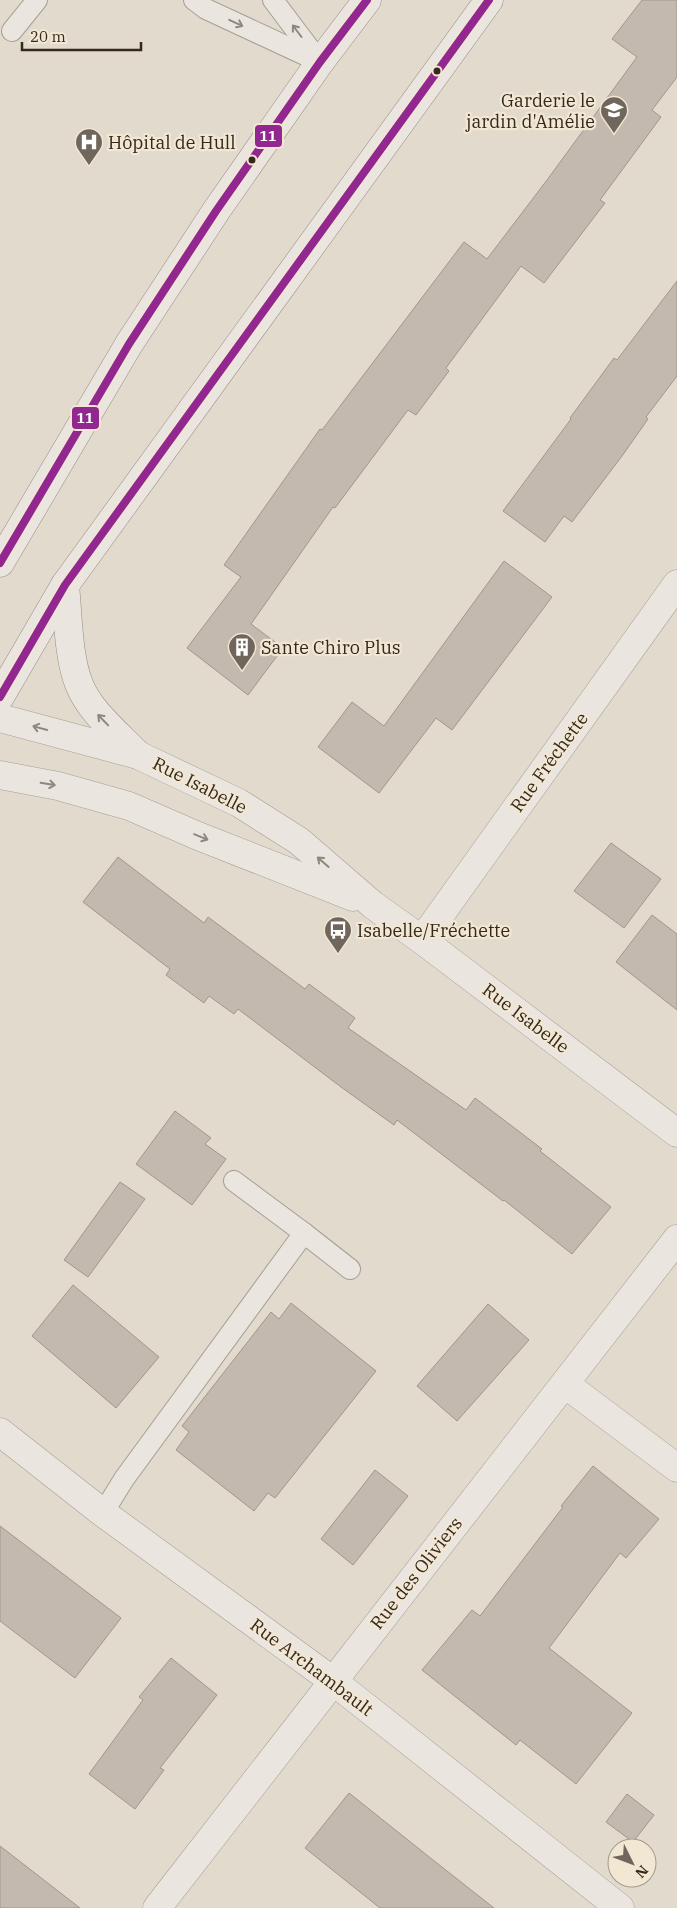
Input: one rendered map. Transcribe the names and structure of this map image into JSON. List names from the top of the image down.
{
  "streets": {
    "street": [
      "Rue Fréchette",
      "Rue Isabelle",
      "Rue des Oliviers",
      "Rue Archambault"
    ]
  },
  "crossings": [
    ["Rue Fréchette", "Rue Isabelle"],
    ["Rue des Oliviers", "Rue Archambault"]
  ],
  "places": {
    "school or university": ["Garderie le jardin d'Amélie"],
    "hospital": ["Hôpital de Hull"],
    "building": ["Sante Chiro Plus"],
    "bus stop": ["Isabelle/Fréchette"]
  },
  "lines": ["transit line 11"],
  "scale_bar": "20 m",
  "north": "bottom right"
}
